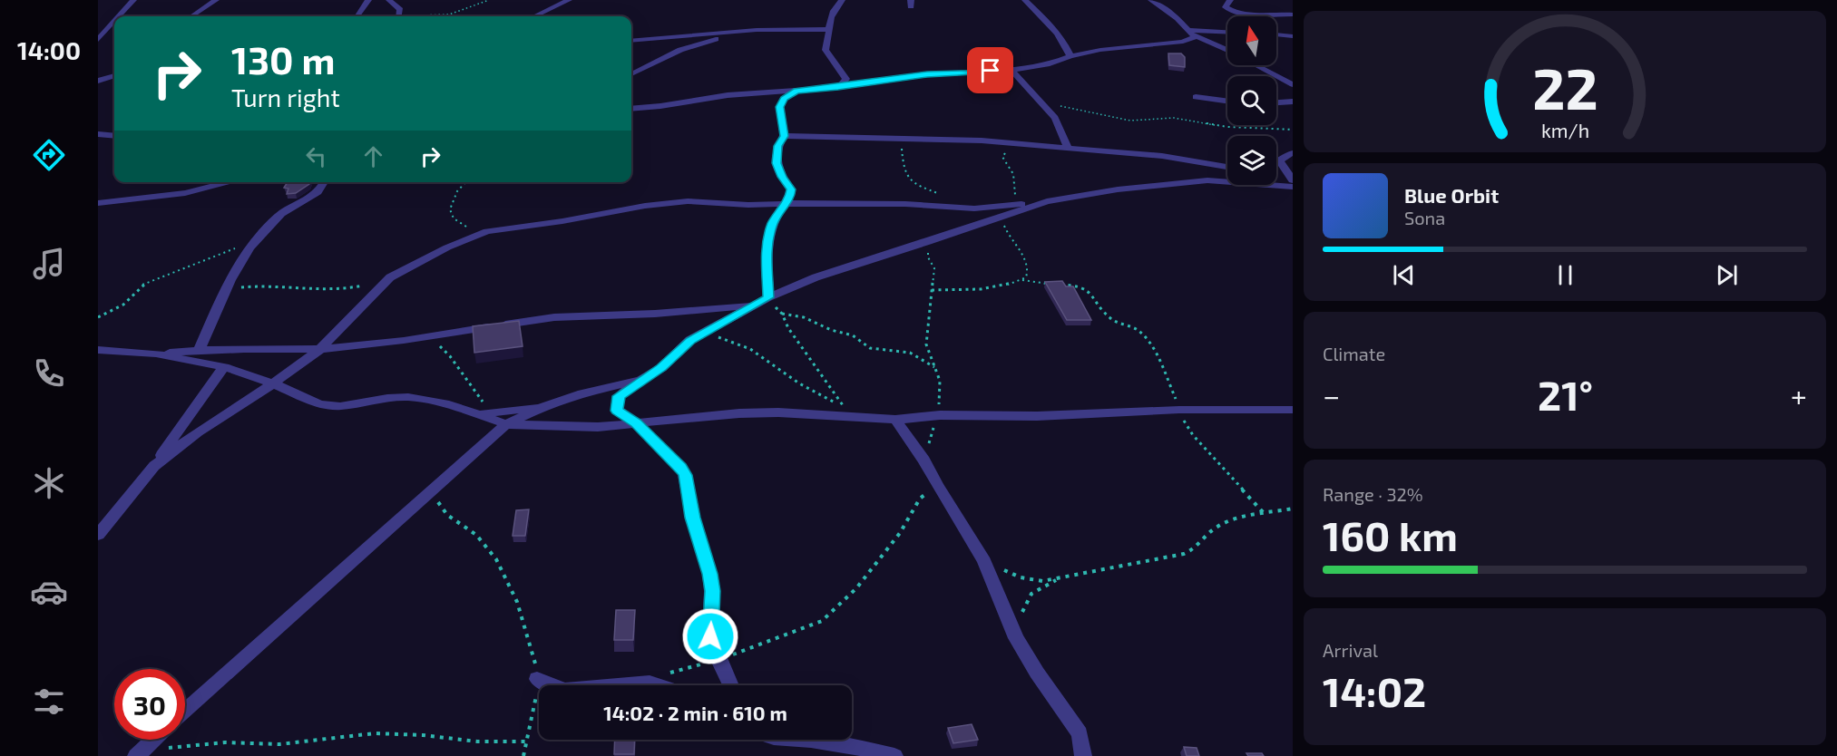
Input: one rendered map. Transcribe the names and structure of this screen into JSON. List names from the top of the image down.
{
  "north": "top",
  "page": {
    "tabs": "14:00",
    "turn": ["130 m", "Turn right"],
    "song": ["Blue Orbit", "Sona"],
    "tile": [
      "Climate",
      ["Range · 32%", "160 km"],
      ["Arrival", "14:02"]
    ],
    "heat": ["−", "21°", "+"],
    "limit": "30",
    "trip": "14:02 · 2 min · 610 m",
    "gauge": ["22", "km/h"]
  }
}
